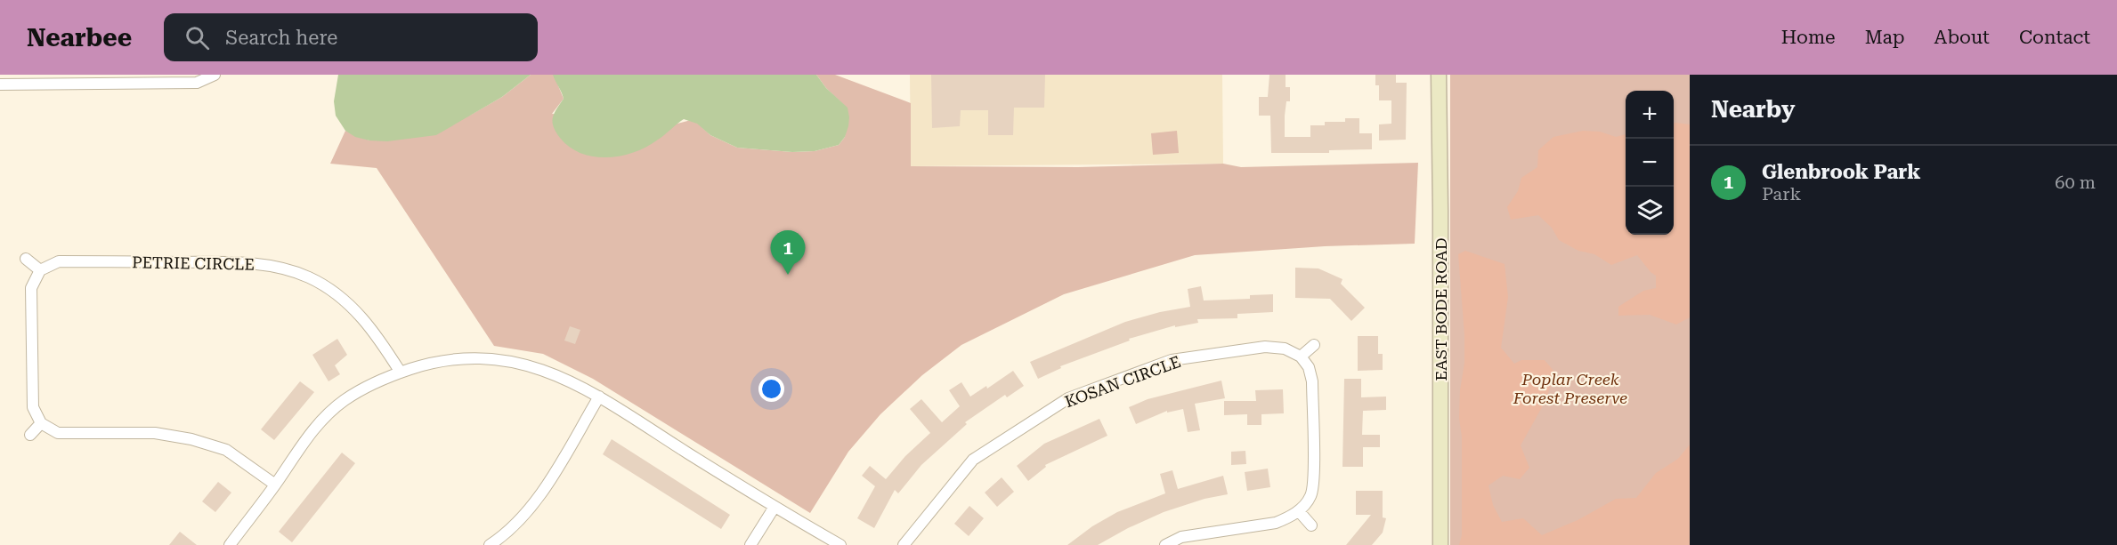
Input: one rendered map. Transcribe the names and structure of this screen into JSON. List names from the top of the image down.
{
  "streets": {
    "street": ["PETRIE CIRCLE", "EAST BODE ROAD", "KOSAN CIRCLE"]
  },
  "parks": ["Poplar Creek Forest Preserve"],
  "page": {
    "header": "Nearbee",
    "search": "Search here",
    "nav": [
      "Home",
      "Map",
      "About",
      "Contact"
    ],
    "heading": "Nearby",
    "map_buttons": ["+", "−"],
    "list": [
      {
        "mark": "1",
        "name": "Glenbrook Park",
        "note": "Park",
        "value": "60 m"
      }
    ],
    "pins": "1"
  }
}
